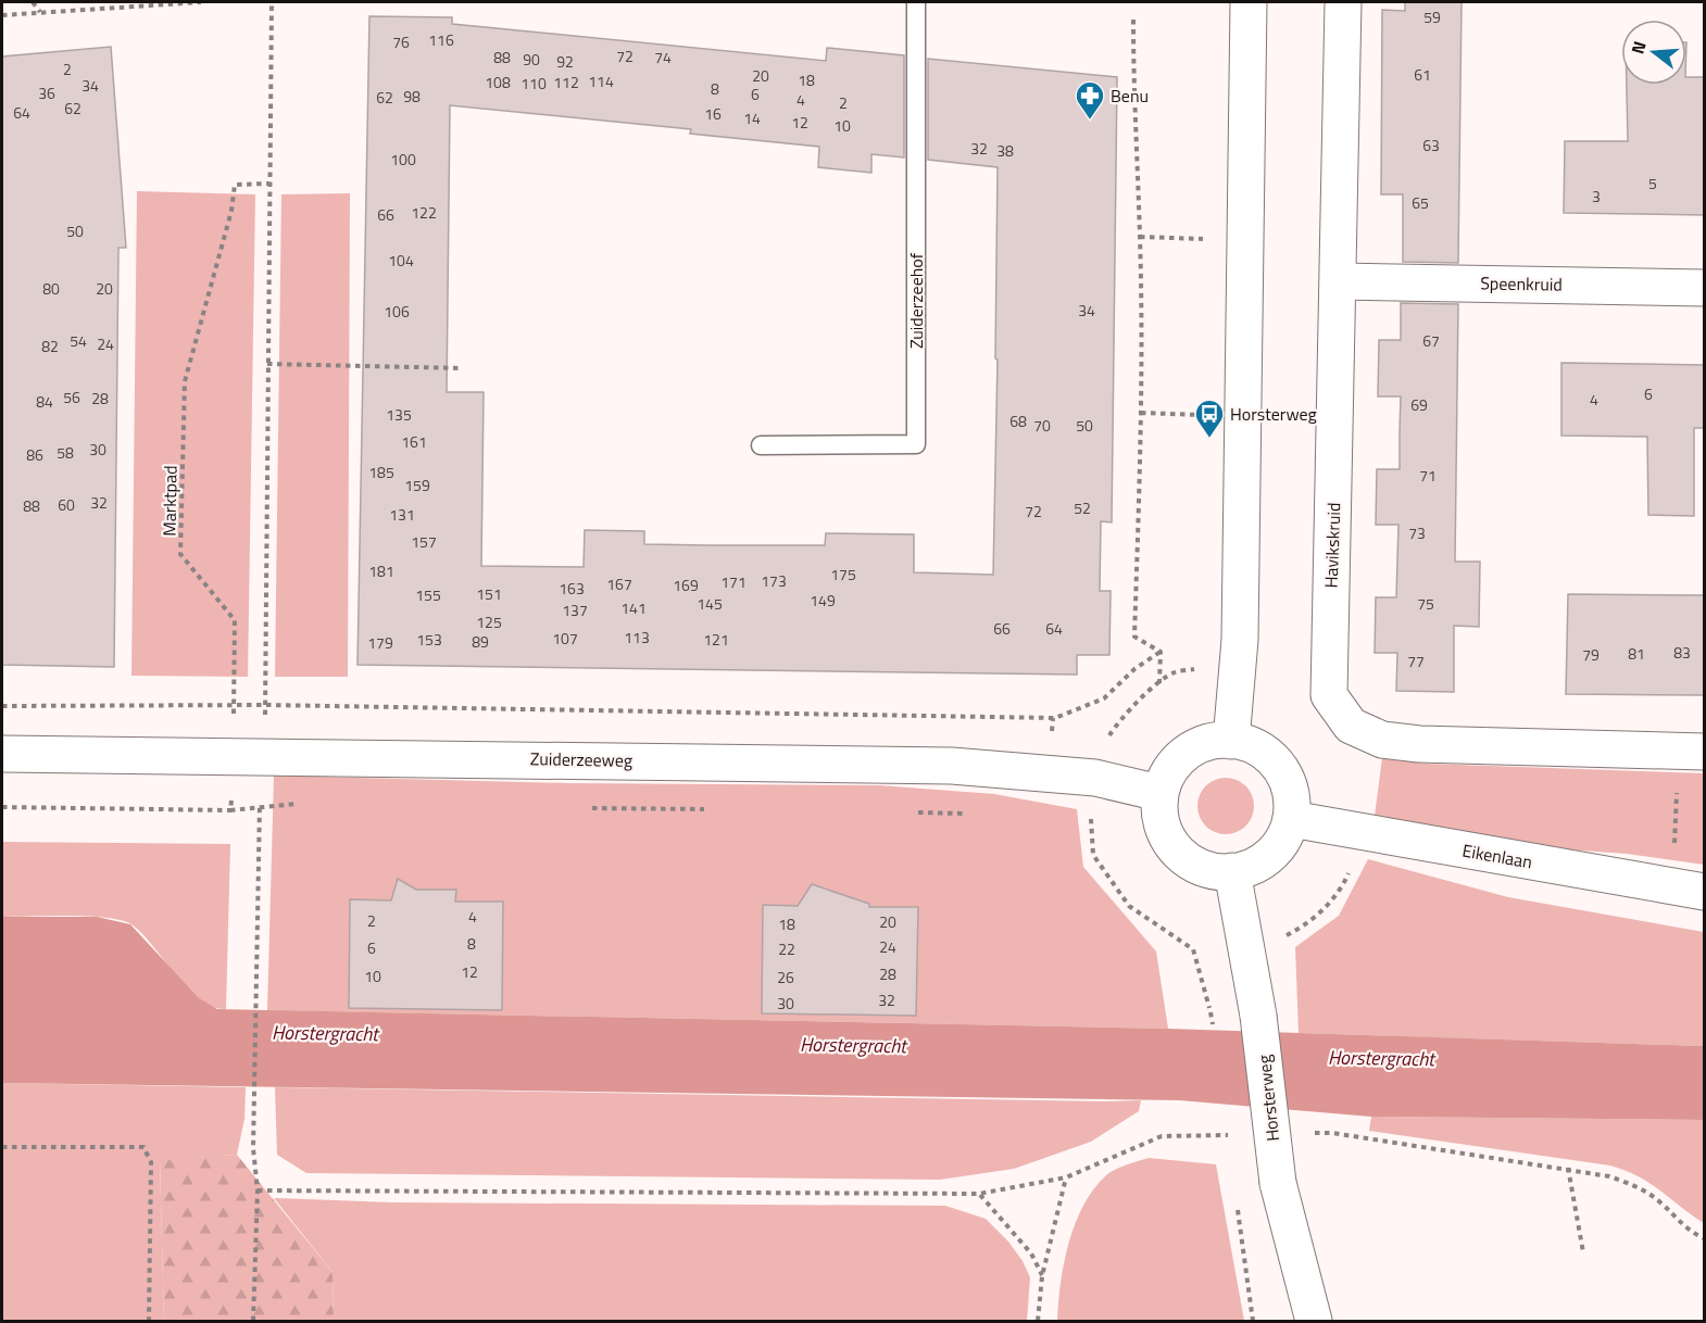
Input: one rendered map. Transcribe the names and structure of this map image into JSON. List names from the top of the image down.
{
  "streets": {
    "street": [
      "Speenkruid",
      "Havikskruid",
      "Zuiderzeeweg",
      "Eikenlaan",
      "Horsterweg"
    ],
    "lane": ["Zuiderzeehof"],
    "path": ["Marktpad"]
  },
  "crossings": [
    ["Speenkruid", "Havikskruid"],
    ["Marktpad", "Zuiderzeeweg"],
    ["Zuiderzeeweg", "Eikenlaan"],
    ["Zuiderzeeweg", "Horsterweg"],
    ["Eikenlaan", "Horsterweg"]
  ],
  "water": ["Horstergracht"],
  "places": {
    "pharmacy": ["Benu"],
    "bus stop": ["Horsterweg"]
  },
  "house_numbers": [
    "59",
    "116",
    "76",
    "72",
    "88",
    "74",
    "90",
    "92",
    "2",
    "61",
    "20",
    "18",
    "114",
    "108",
    "112",
    "110",
    "34",
    "8",
    "36",
    "6",
    "98",
    "62",
    "4",
    "2",
    "62",
    "64",
    "16",
    "14",
    "12",
    "10",
    "63",
    "32",
    "38",
    "100",
    "5",
    "3",
    "65",
    "122",
    "66",
    "50",
    "104",
    "80",
    "20",
    "34",
    "106",
    "54",
    "67",
    "24",
    "82",
    "6",
    "56",
    "28",
    "4",
    "84",
    "69",
    "135",
    "68",
    "70",
    "50",
    "161",
    "30",
    "58",
    "86",
    "185",
    "71",
    "159",
    "32",
    "60",
    "88",
    "52",
    "72",
    "131",
    "73",
    "157",
    "181",
    "175",
    "173",
    "171",
    "167",
    "169",
    "163",
    "151",
    "155",
    "149",
    "145",
    "75",
    "141",
    "137",
    "125",
    "66",
    "64",
    "113",
    "107",
    "153",
    "121",
    "89",
    "179",
    "83",
    "81",
    "79",
    "77",
    "4",
    "2",
    "20",
    "18",
    "8",
    "24",
    "6",
    "22",
    "12",
    "28",
    "10",
    "26",
    "32",
    "30"
  ],
  "north": "left"
}
